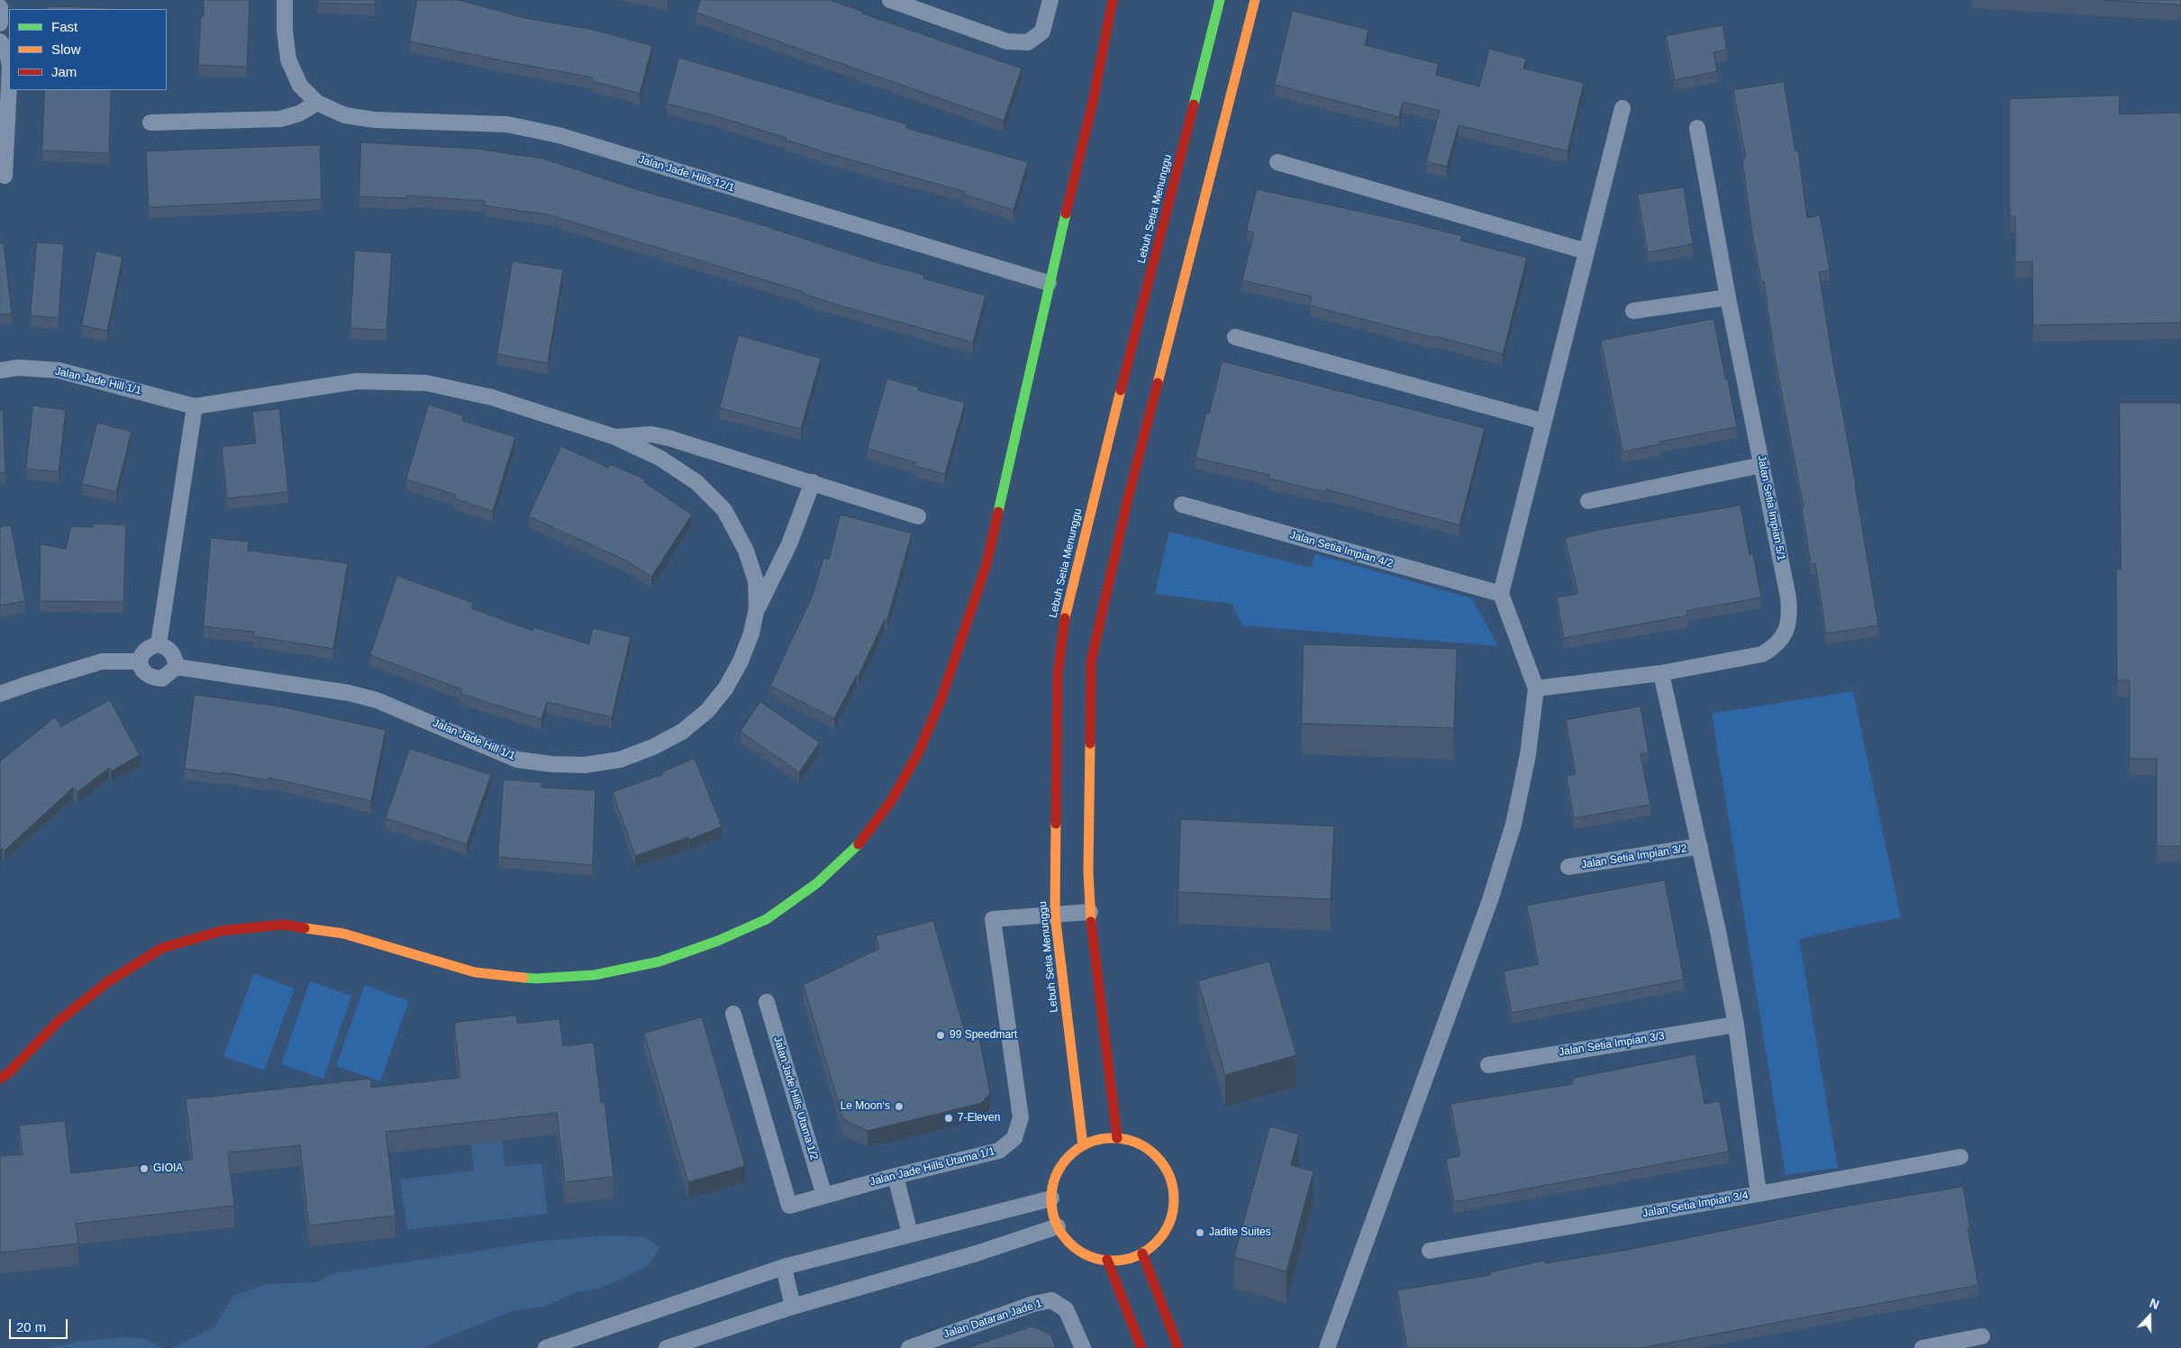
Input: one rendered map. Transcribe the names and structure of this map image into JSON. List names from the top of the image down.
{
  "streets": {
    "street": [
      "Jalan Jade Hills 12/1",
      "Lebuh Setia Menunggu",
      "Jalan Jade Hill 1/1",
      "Jalan Setia Impian 5/1",
      "Jalan Setia Impian 4/2",
      "Jalan Setia Impian 3/2",
      "Jalan Setia Impian 3/3",
      "Jalan Jade Hills Utama 1/2",
      "Jalan Jade Hills Utama 1/1",
      "Jalan Setia Impian 3/4",
      "Jalan Dataran Jade 1"
    ]
  },
  "crossings": [
    ["Lebuh Setia Menunggu", "Jalan Jade Hills Utama 1/1"],
    ["Jalan Jade Hills Utama 1/2", "Jalan Jade Hills Utama 1/1"]
  ],
  "places": [
    "99 Speedmart",
    "Le Moon‘s",
    "7-Eleven",
    "GIOIA",
    "Jadite Suites"
  ],
  "legend": ["Fast", "Slow", "Jam"],
  "scale_bar": "20 m",
  "north": "top"
}
